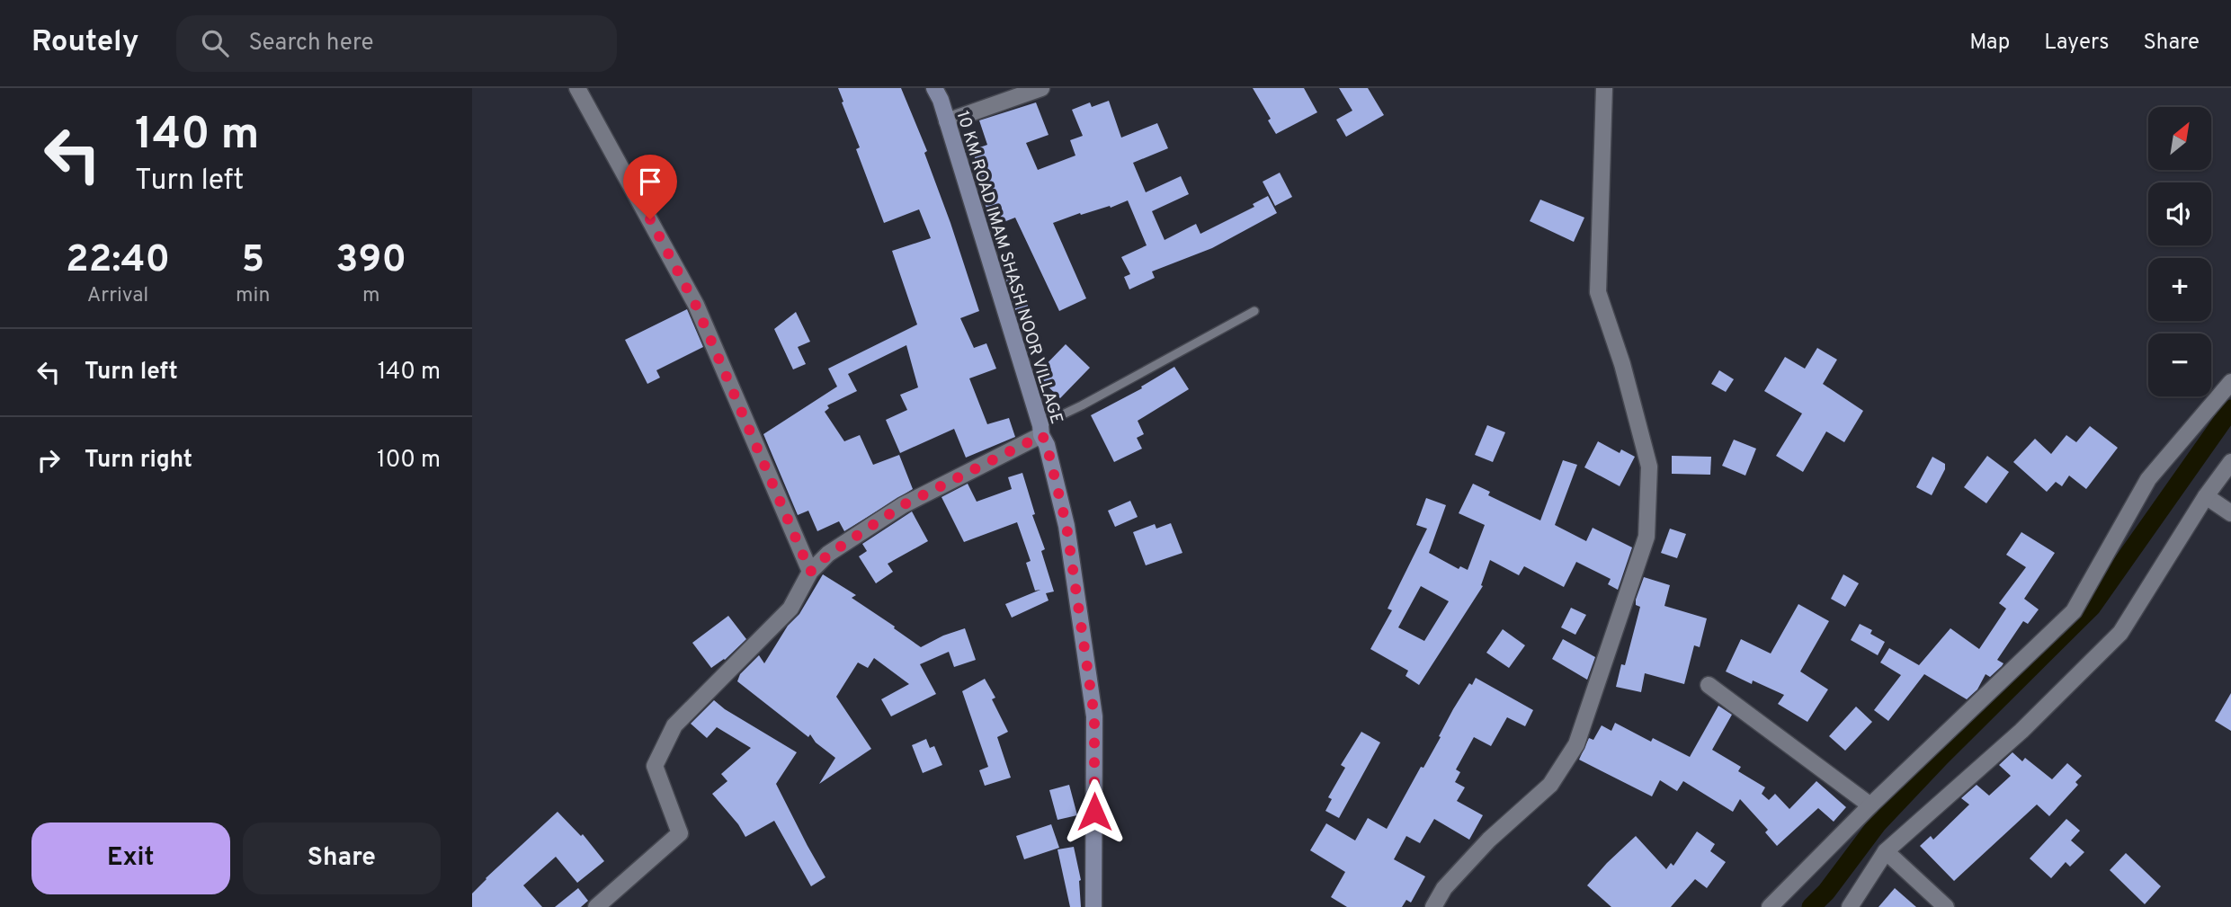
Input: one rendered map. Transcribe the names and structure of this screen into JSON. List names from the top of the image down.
{
  "streets": {
    "street": ["10 KM ROAD IMAM SHASH NOOR VILLAGE"]
  },
  "north": "top right",
  "page": {
    "header": "Routely",
    "search": "Search here",
    "nav": ["Map", "Layers", "Share"],
    "turn": ["140 m", "Turn left"],
    "map_buttons": ["+", "−"],
    "eta": [
      "22:40",
      "Arrival",
      "5",
      "min",
      "390",
      "m"
    ],
    "list": [
      {
        "name": "Turn left",
        "value": "140 m"
      },
      {
        "name": "Turn right",
        "value": "100 m"
      }
    ],
    "buttons": ["Exit", "Share"]
  }
}
